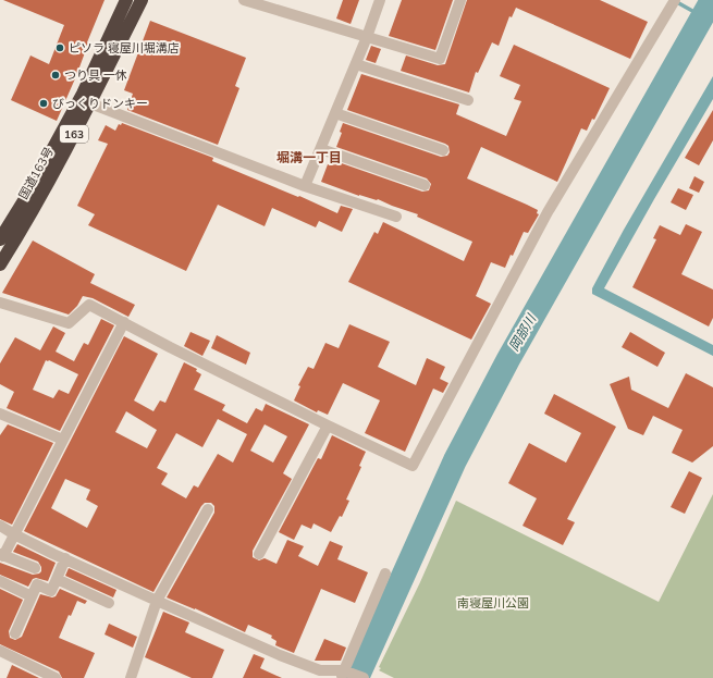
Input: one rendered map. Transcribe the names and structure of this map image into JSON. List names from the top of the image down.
{
  "streets": {
    "highway": ["163", "国道163号"]
  },
  "districts": ["堀溝一丁目"],
  "water": ["岡部川"],
  "parks": ["南寝屋川公園"],
  "places": ["ピソラ 寝屋川堀溝店", "つり具 一休", "びっくりドンキー"]
}
